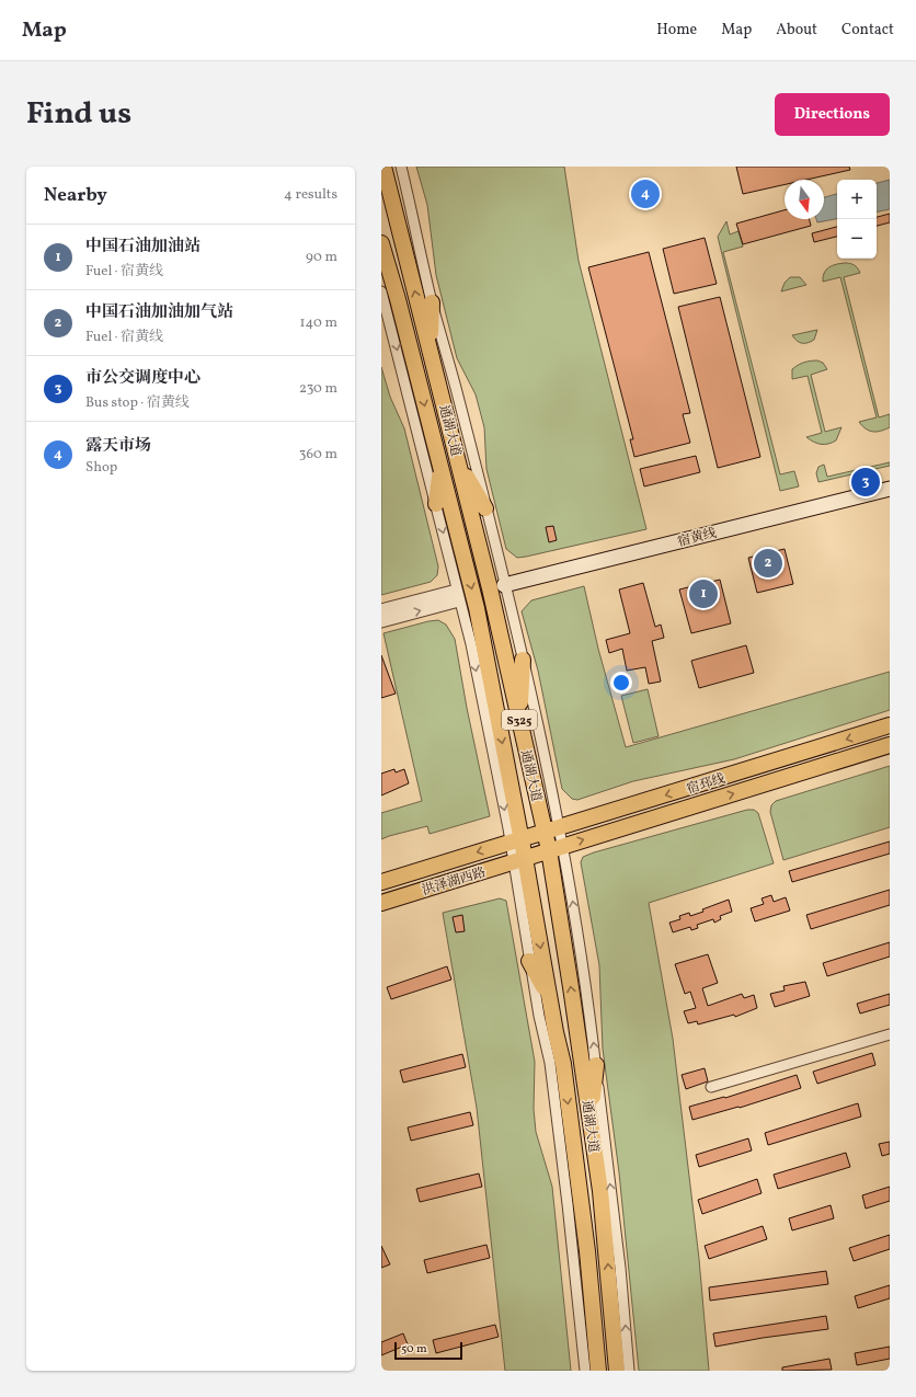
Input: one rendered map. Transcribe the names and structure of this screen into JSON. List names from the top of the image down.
{
  "streets": {
    "main road": [
      "通湖大道",
      "宿黄线",
      "S325",
      "宿邳线",
      "洪泽湖西路"
    ]
  },
  "crossings": [
    ["通湖大道", "宿黄线"],
    ["通湖大道", "宿邳线"],
    ["通湖大道", "洪泽湖西路"],
    ["宿邳线", "洪泽湖西路"]
  ],
  "scale_bar": "50 m",
  "north": "bottom",
  "page": {
    "header": "Map",
    "nav": [
      "Home",
      "Map",
      "About",
      "Contact"
    ],
    "title": "Find us",
    "buttons": "Directions",
    "heading": ["Nearby", "4 results"],
    "pins": [
      "4",
      "3",
      "2",
      "1"
    ],
    "map_buttons": ["+", "−"],
    "list": [
      {
        "mark": "1",
        "name": "中国石油加油站",
        "note": "Fuel · 宿黄线",
        "value": "90 m"
      },
      {
        "mark": "2",
        "name": "中国石油加油加气站",
        "note": "Fuel · 宿黄线",
        "value": "140 m"
      },
      {
        "mark": "3",
        "name": "市公交调度中心",
        "note": "Bus stop · 宿黄线",
        "value": "230 m"
      },
      {
        "mark": "4",
        "name": "露天市场",
        "note": "Shop",
        "value": "360 m"
      }
    ],
    "scale": "50 m"
  }
}
